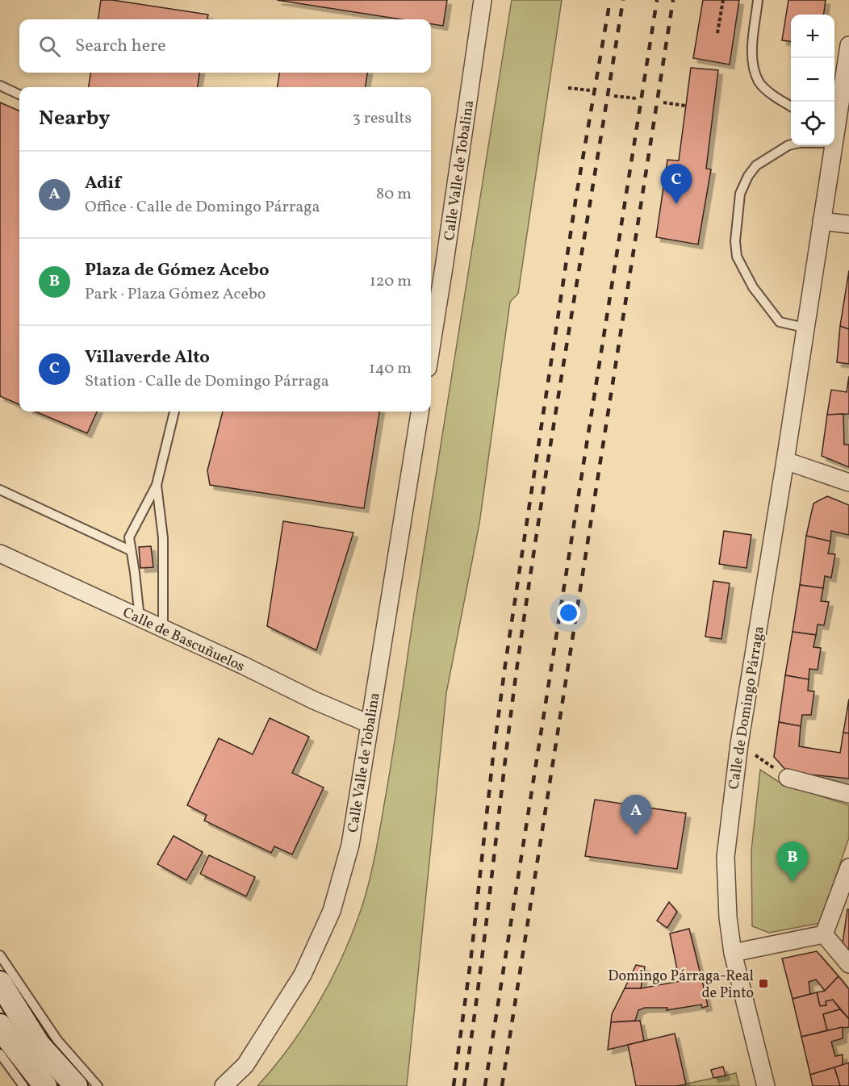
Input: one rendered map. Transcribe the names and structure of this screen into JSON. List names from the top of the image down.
{
  "streets": {
    "street": ["Calle Valle de Tobalina", "Calle de Bascuñuelos", "Calle de Domingo Párraga"]
  },
  "crossings": [
    ["Calle Valle de Tobalina", "Calle de Bascuñuelos"]
  ],
  "places": {
    "transit": ["Domingo Párraga-Real de Pinto"]
  },
  "page": {
    "map_buttons": ["+", "−"],
    "search": "Search here",
    "heading": ["Nearby", "3 results"],
    "list": [
      {
        "mark": "A",
        "name": "Adif",
        "note": "Office · Calle de Domingo Párraga",
        "value": "80 m"
      },
      {
        "mark": "B",
        "name": "Plaza de Gómez Acebo",
        "note": "Park · Plaza Gómez Acebo",
        "value": "120 m"
      },
      {
        "mark": "C",
        "name": "Villaverde Alto",
        "note": "Station · Calle de Domingo Párraga",
        "value": "140 m"
      }
    ],
    "pins": ["C", "A", "B"]
  }
}
